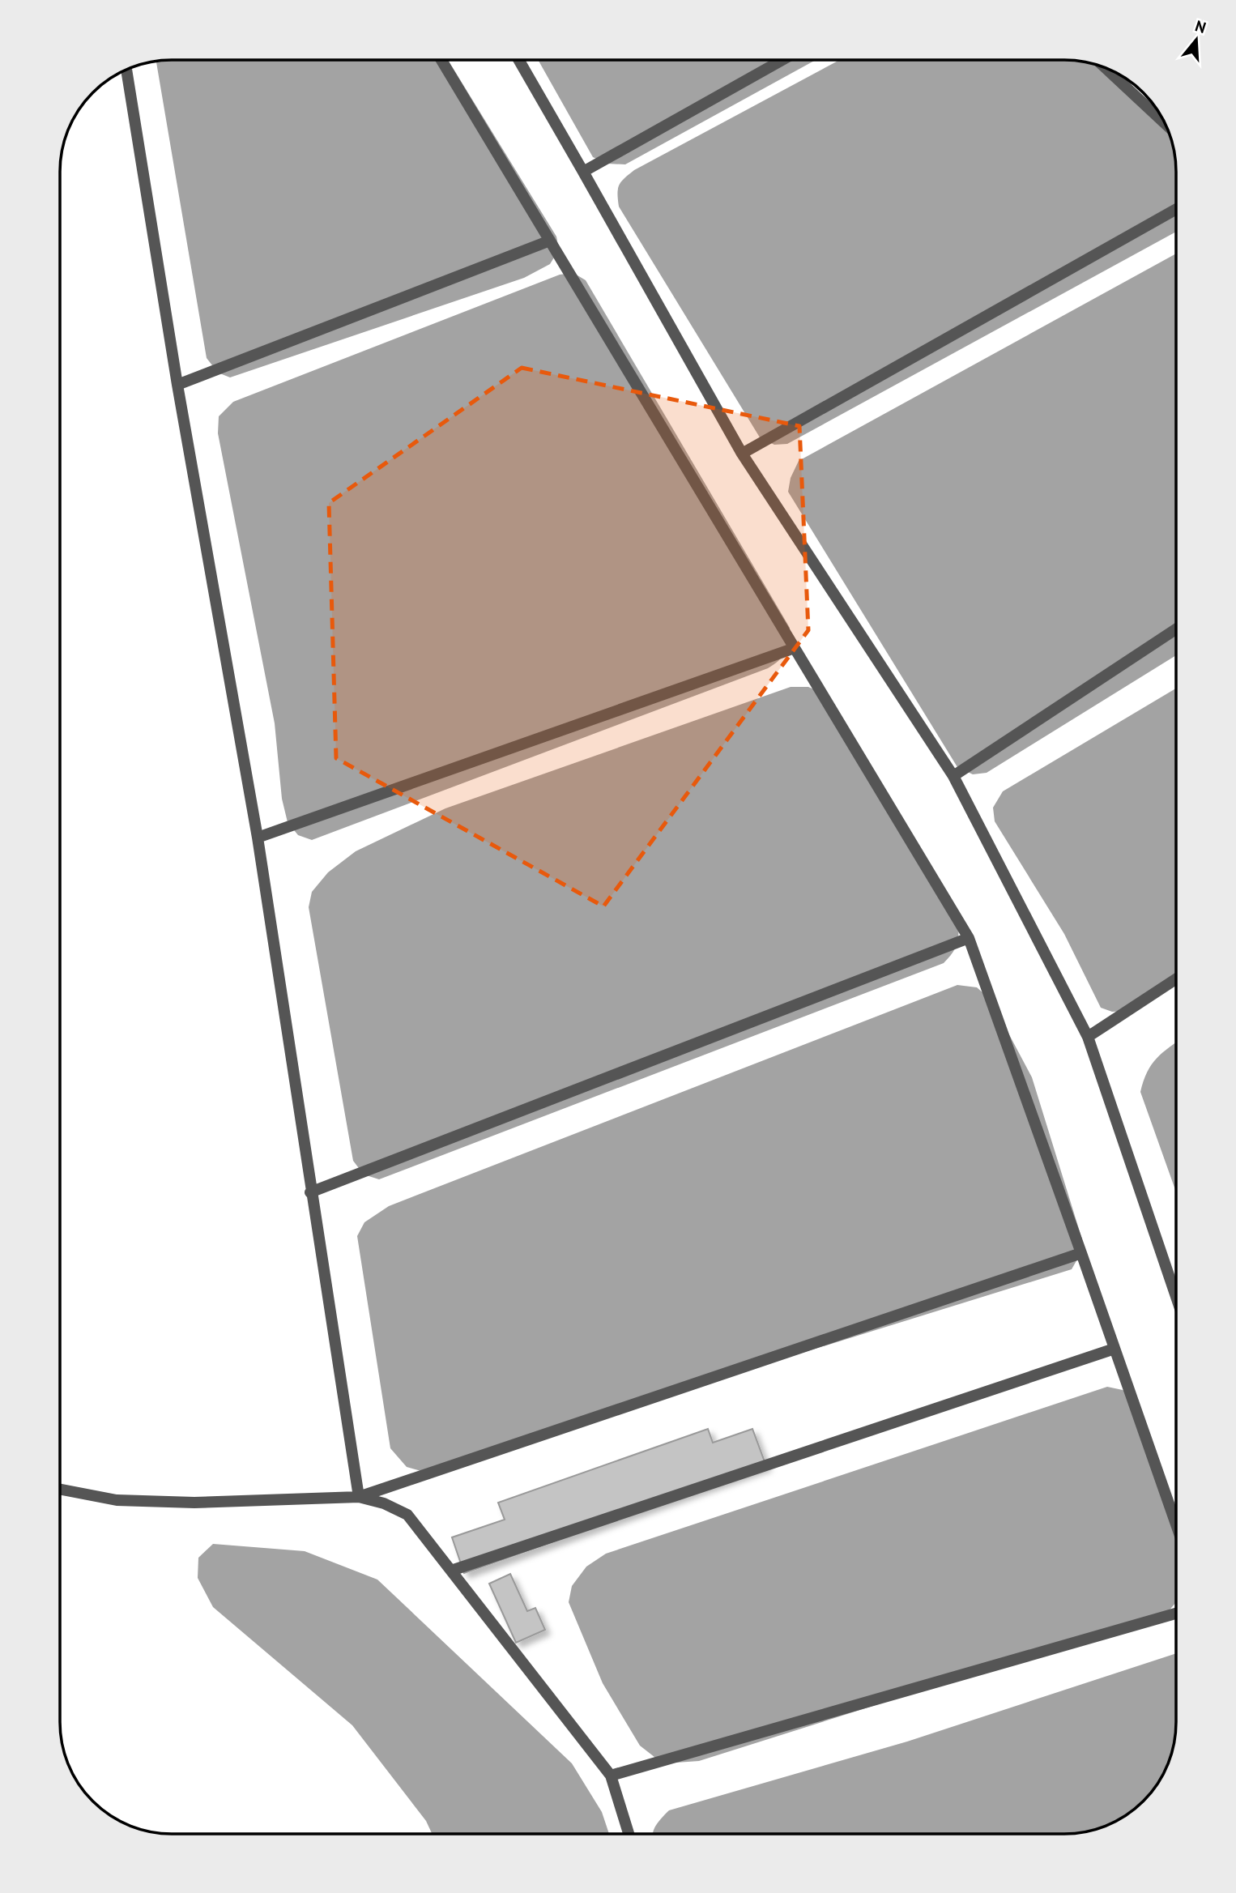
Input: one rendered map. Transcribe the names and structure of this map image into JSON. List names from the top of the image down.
{
  "north": "top"
}
